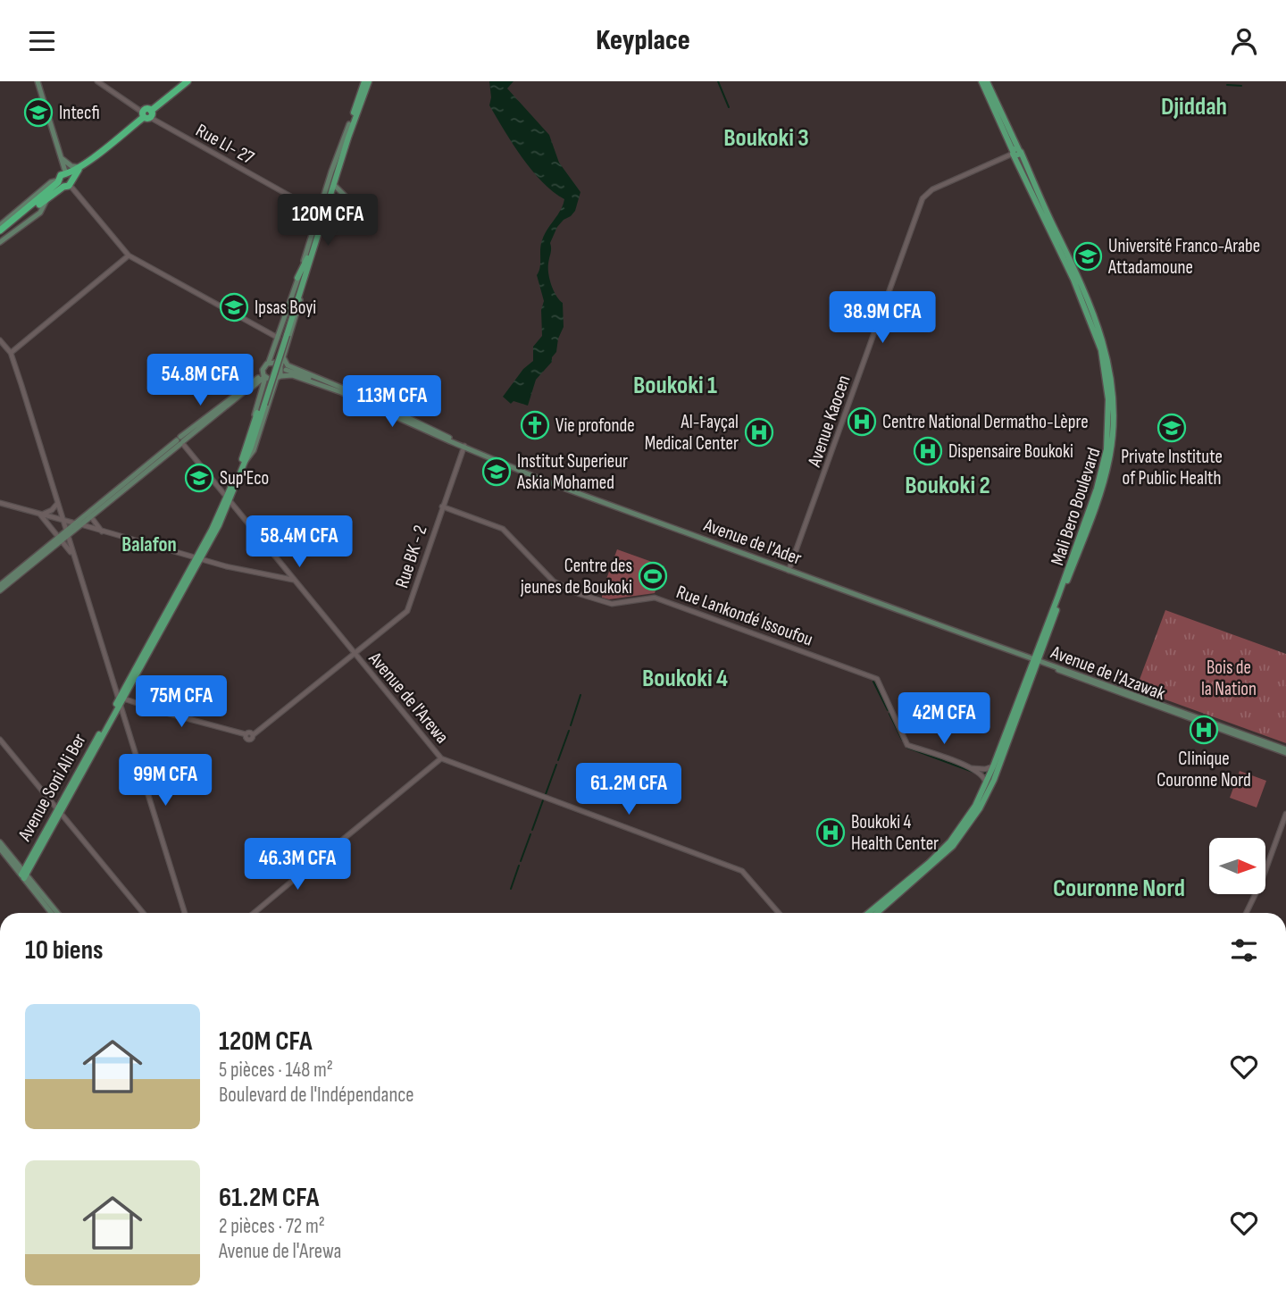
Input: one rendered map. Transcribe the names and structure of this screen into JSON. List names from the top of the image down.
{
  "streets": {
    "main road": [
      "Mali Bero Boulevard",
      "Avenue de l'Ader",
      "Avenue de l'Azawak",
      "Avenue Soni Ali Ber"
    ],
    "street": [
      "Rue LI- 27",
      "Avenue Kaocen",
      "Rue BK - 2",
      "Rue Lankondé Issoufou",
      "Avenue de l'Arewa"
    ]
  },
  "crossings": [
    ["Avenue Kaocen", "Mali Bero Boulevard"],
    ["Avenue Kaocen", "Avenue de l'Ader"],
    ["Mali Bero Boulevard", "Avenue de l'Ader"],
    ["Mali Bero Boulevard", "Avenue de l'Azawak"],
    ["Avenue de l'Ader", "Rue BK - 2"],
    ["Avenue de l'Ader", "Avenue de l'Azawak"],
    ["Rue BK - 2", "Rue Lankondé Issoufou"],
    ["Rue BK - 2", "Avenue de l'Arewa"],
    ["Rue BK - 2", "Avenue Soni Ali Ber"]
  ],
  "districts": [
    "Djiddah",
    "Boukoki 3",
    "Boukoki 1",
    "Boukoki 2",
    "Balafon",
    "Boukoki 4",
    "Couronne Nord"
  ],
  "parks": ["Bois de la Nation"],
  "places": {
    "school or university": [
      "Intecfi",
      "Université Franco-Arabe Attadamoune",
      "Ipsas Boyi",
      "Private Institute of Public Health",
      "Institut Superieur Askia Mohamed",
      "Sup'Eco"
    ],
    "hospital": [
      "Centre National Dermatho-Lèpre",
      "Al-Fayçal Medical Center",
      "Dispensaire Boukoki",
      "Clinique Couronne Nord",
      "Boukoki 4 Health Center"
    ],
    "church": ["Vie profonde"],
    "sports": ["Centre des jeunes de Boukoki"]
  },
  "north": "right",
  "page": {
    "header": "Keyplace",
    "price": [
      "120M CFA",
      "38.9M CFA",
      "54.8M CFA",
      "113M CFA",
      "58.4M CFA",
      "75M CFA",
      "42M CFA",
      "99M CFA",
      "61.2M CFA",
      "46.3M CFA"
    ],
    "heading": "10 biens",
    "list": [
      {
        "name": "120M CFA",
        "note": "5 pièces · 148 m² · Boulevard de l'Indépendance"
      },
      {
        "name": "61.2M CFA",
        "note": "2 pièces · 72 m² · Avenue de l'Arewa"
      }
    ]
  }
}
